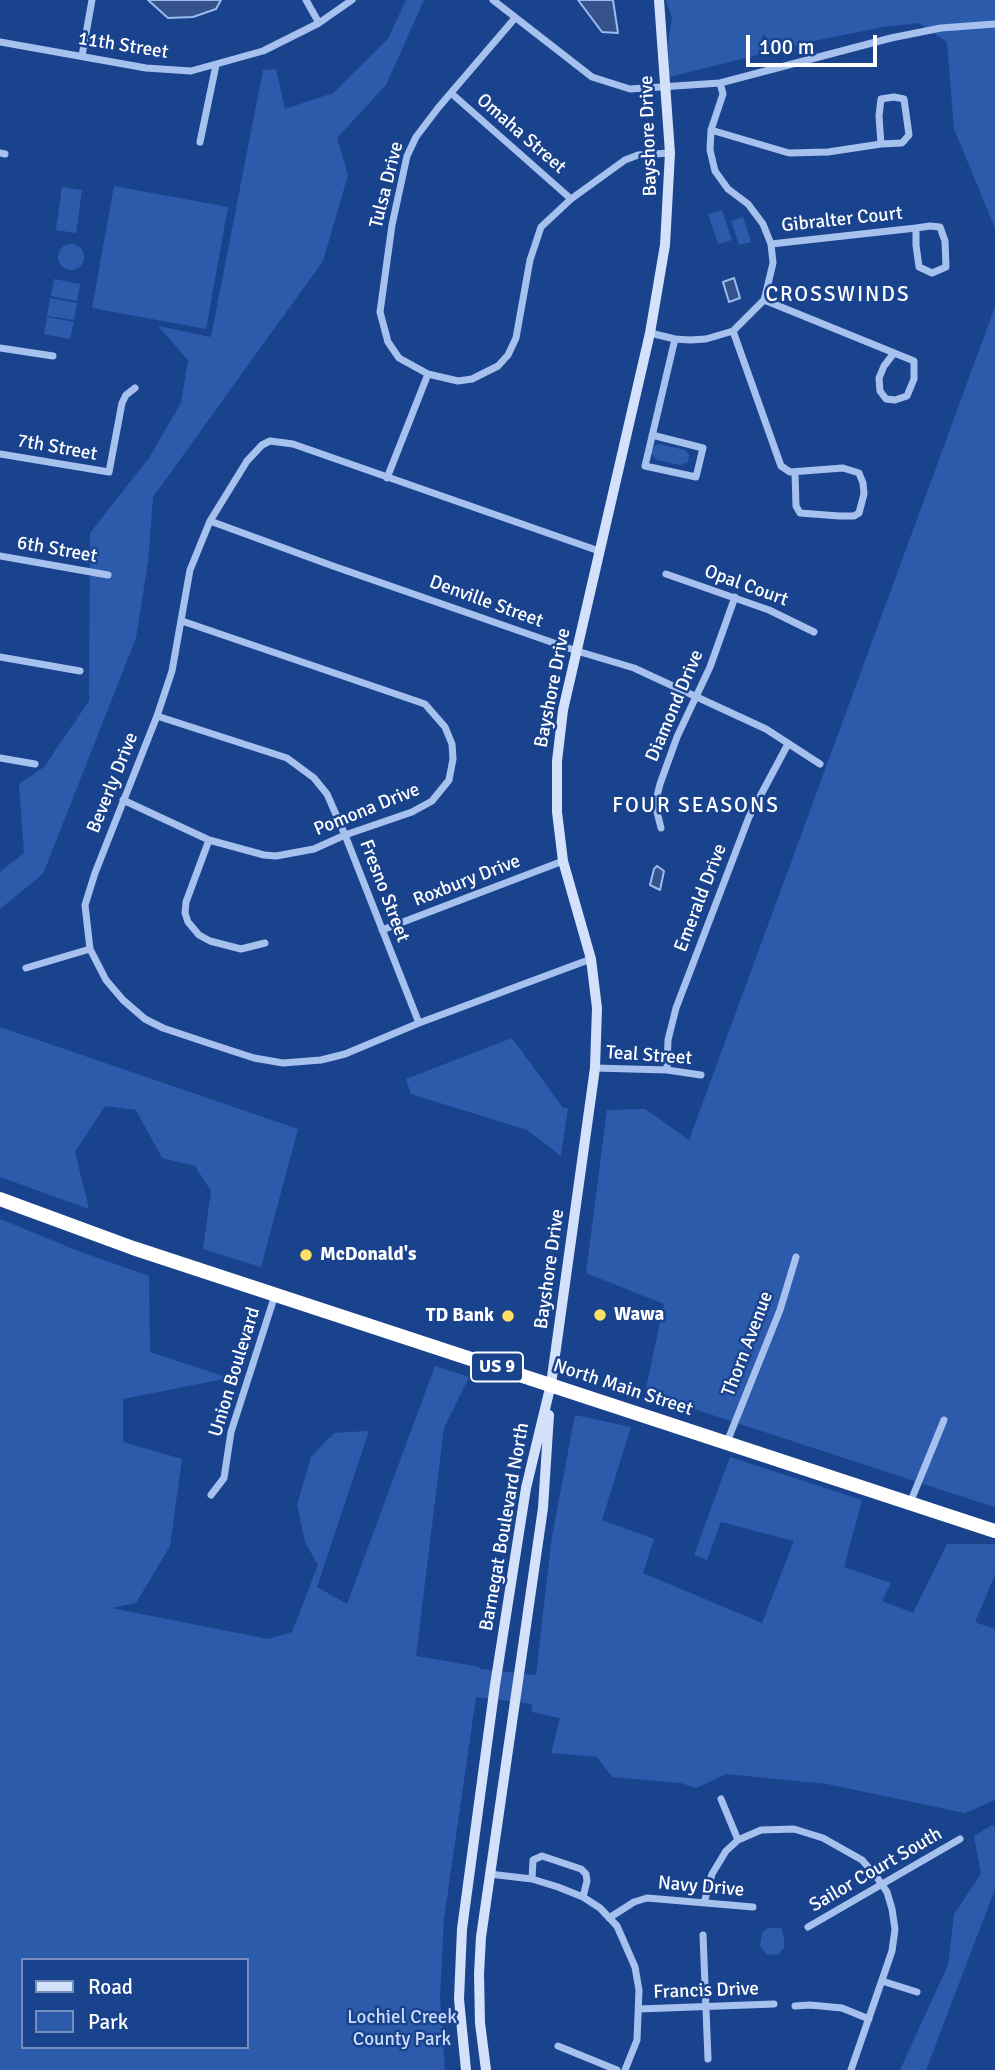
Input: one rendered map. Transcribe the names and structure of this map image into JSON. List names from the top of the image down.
{
  "streets": {
    "highway": ["US 9", "North Main Street"],
    "street": [
      "11th Street",
      "Omaha Street",
      "Bayshore Drive",
      "Tulsa Drive",
      "Gibralter Court",
      "7th Street",
      "6th Street",
      "Opal Court",
      "Denville Street",
      "Diamond Drive",
      "Beverly Drive",
      "Pomona Drive",
      "Roxbury Drive",
      "Fresno Street",
      "Emerald Drive",
      "Teal Street",
      "Thorn Avenue",
      "Union Boulevard",
      "Barnegat Boulevard North",
      "Sailor Court South",
      "Navy Drive",
      "Francis Drive"
    ]
  },
  "crossings": [
    ["Omaha Street", "Tulsa Drive"],
    ["Bayshore Drive", "Tulsa Drive"],
    ["Bayshore Drive", "Denville Street"],
    ["Bayshore Drive", "Beverly Drive"],
    ["Bayshore Drive", "Roxbury Drive"],
    ["Bayshore Drive", "Teal Street"],
    ["Bayshore Drive", "North Main Street"],
    ["Bayshore Drive", "Barnegat Boulevard North"],
    ["Opal Court", "Diamond Drive"],
    ["Denville Street", "Diamond Drive"],
    ["Denville Street", "Beverly Drive"],
    ["Denville Street", "Emerald Drive"],
    ["Beverly Drive", "Pomona Drive"],
    ["Beverly Drive", "Fresno Street"],
    ["Pomona Drive", "Fresno Street"],
    ["Roxbury Drive", "Fresno Street"],
    ["Emerald Drive", "Teal Street"],
    ["Thorn Avenue", "North Main Street"],
    ["Union Boulevard", "North Main Street"],
    ["North Main Street", "Barnegat Boulevard North"]
  ],
  "districts": ["CROSSWINDS", "FOUR SEASONS"],
  "parks": ["Lochiel Creek County Park"],
  "places": ["McDonald's", "Wawa", "TD Bank"],
  "legend": ["Road", "Park"],
  "scale_bar": "100 m"
}
